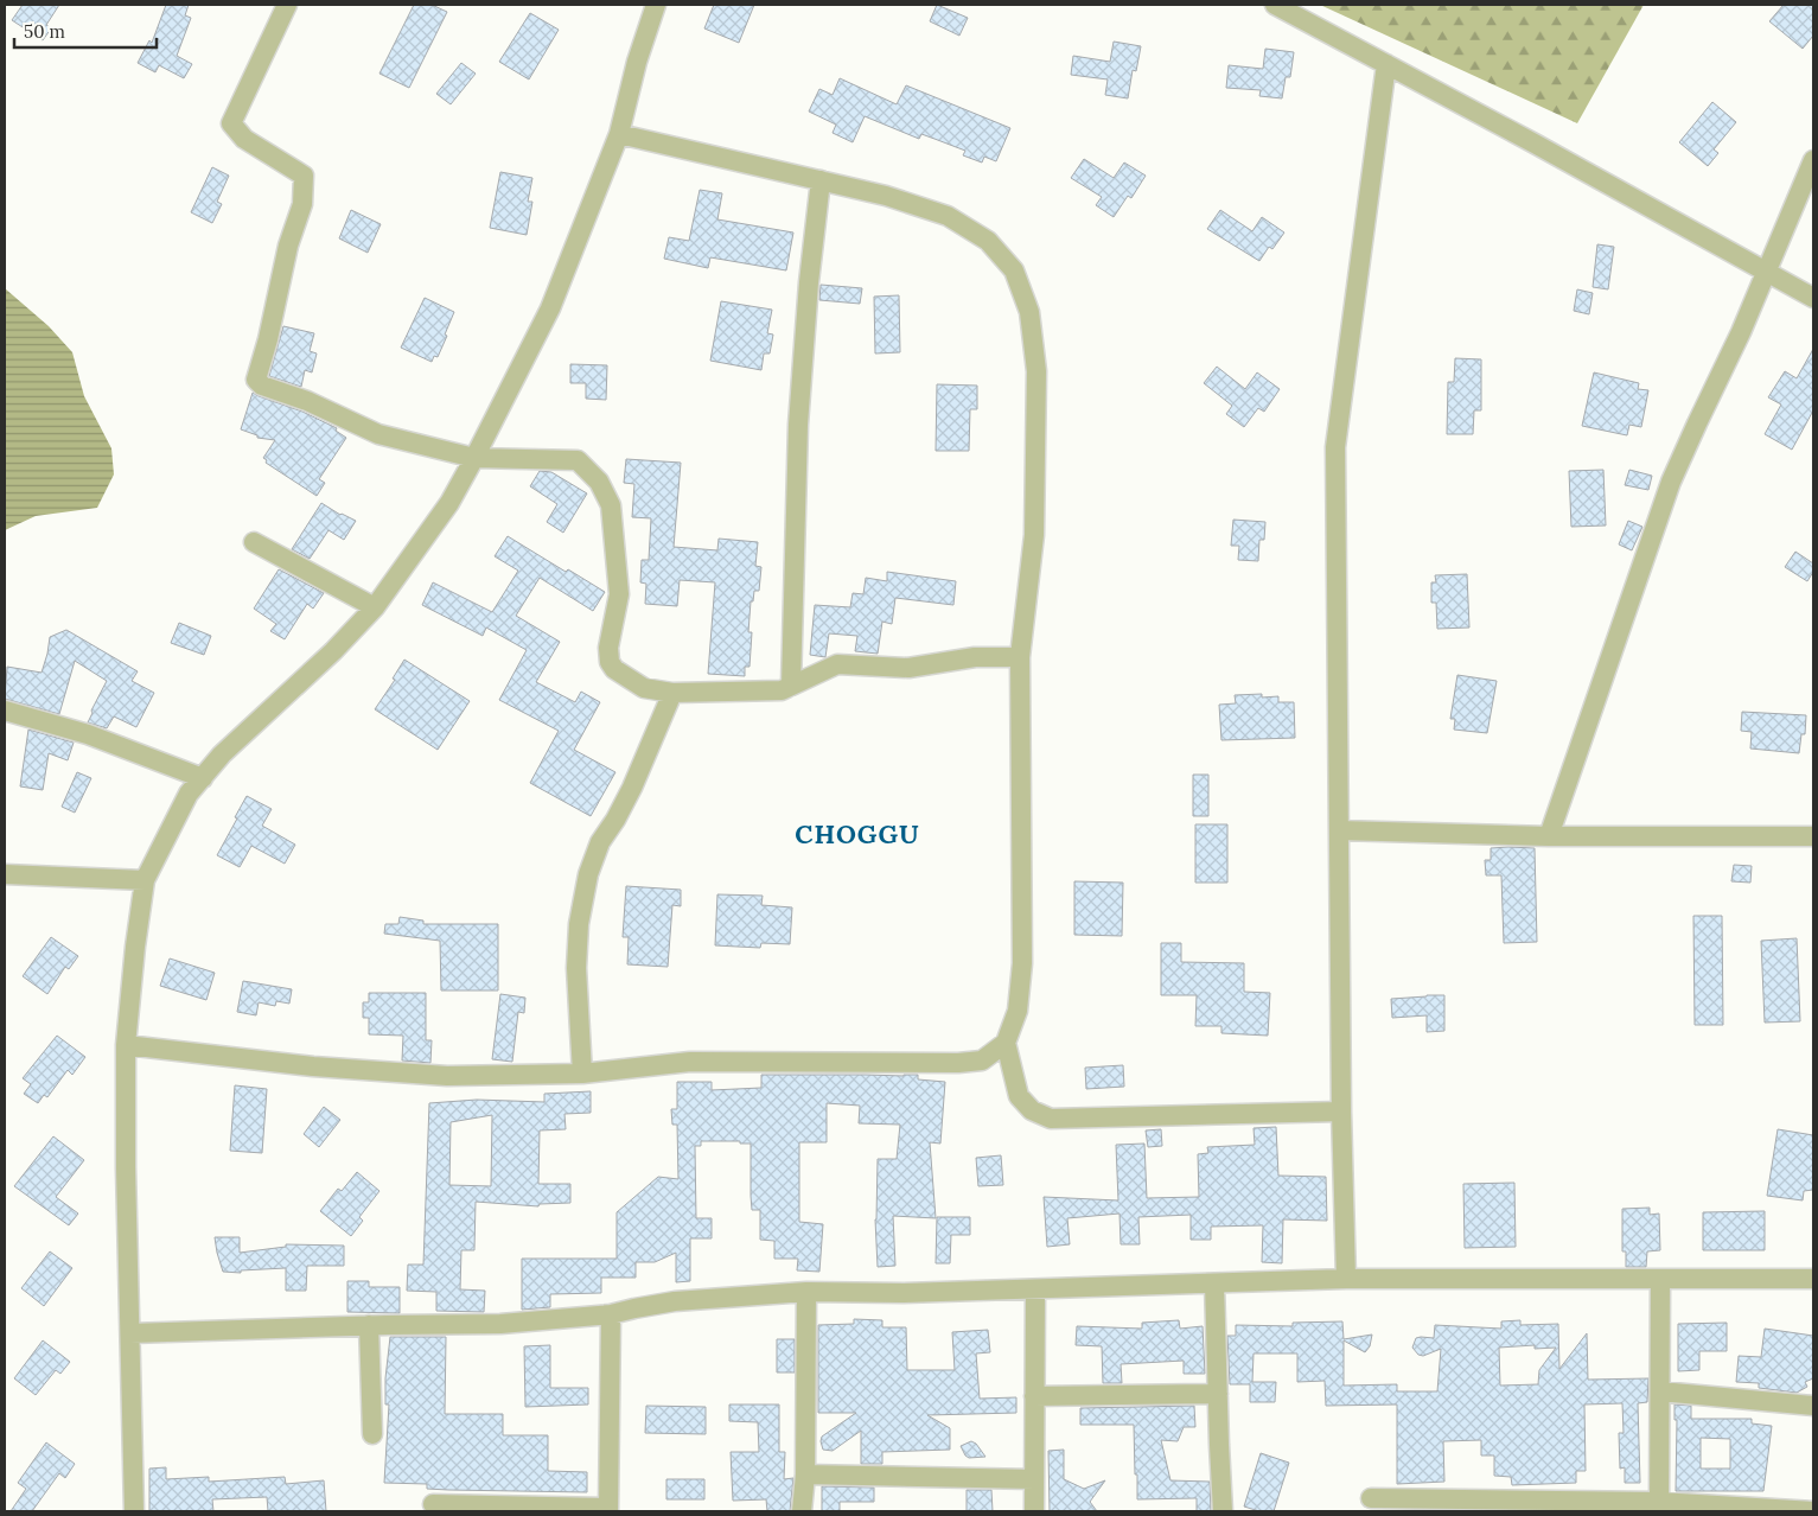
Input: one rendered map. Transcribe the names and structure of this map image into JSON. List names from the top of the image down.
{
  "districts": ["CHOGGU"],
  "scale_bar": "50 m"
}
